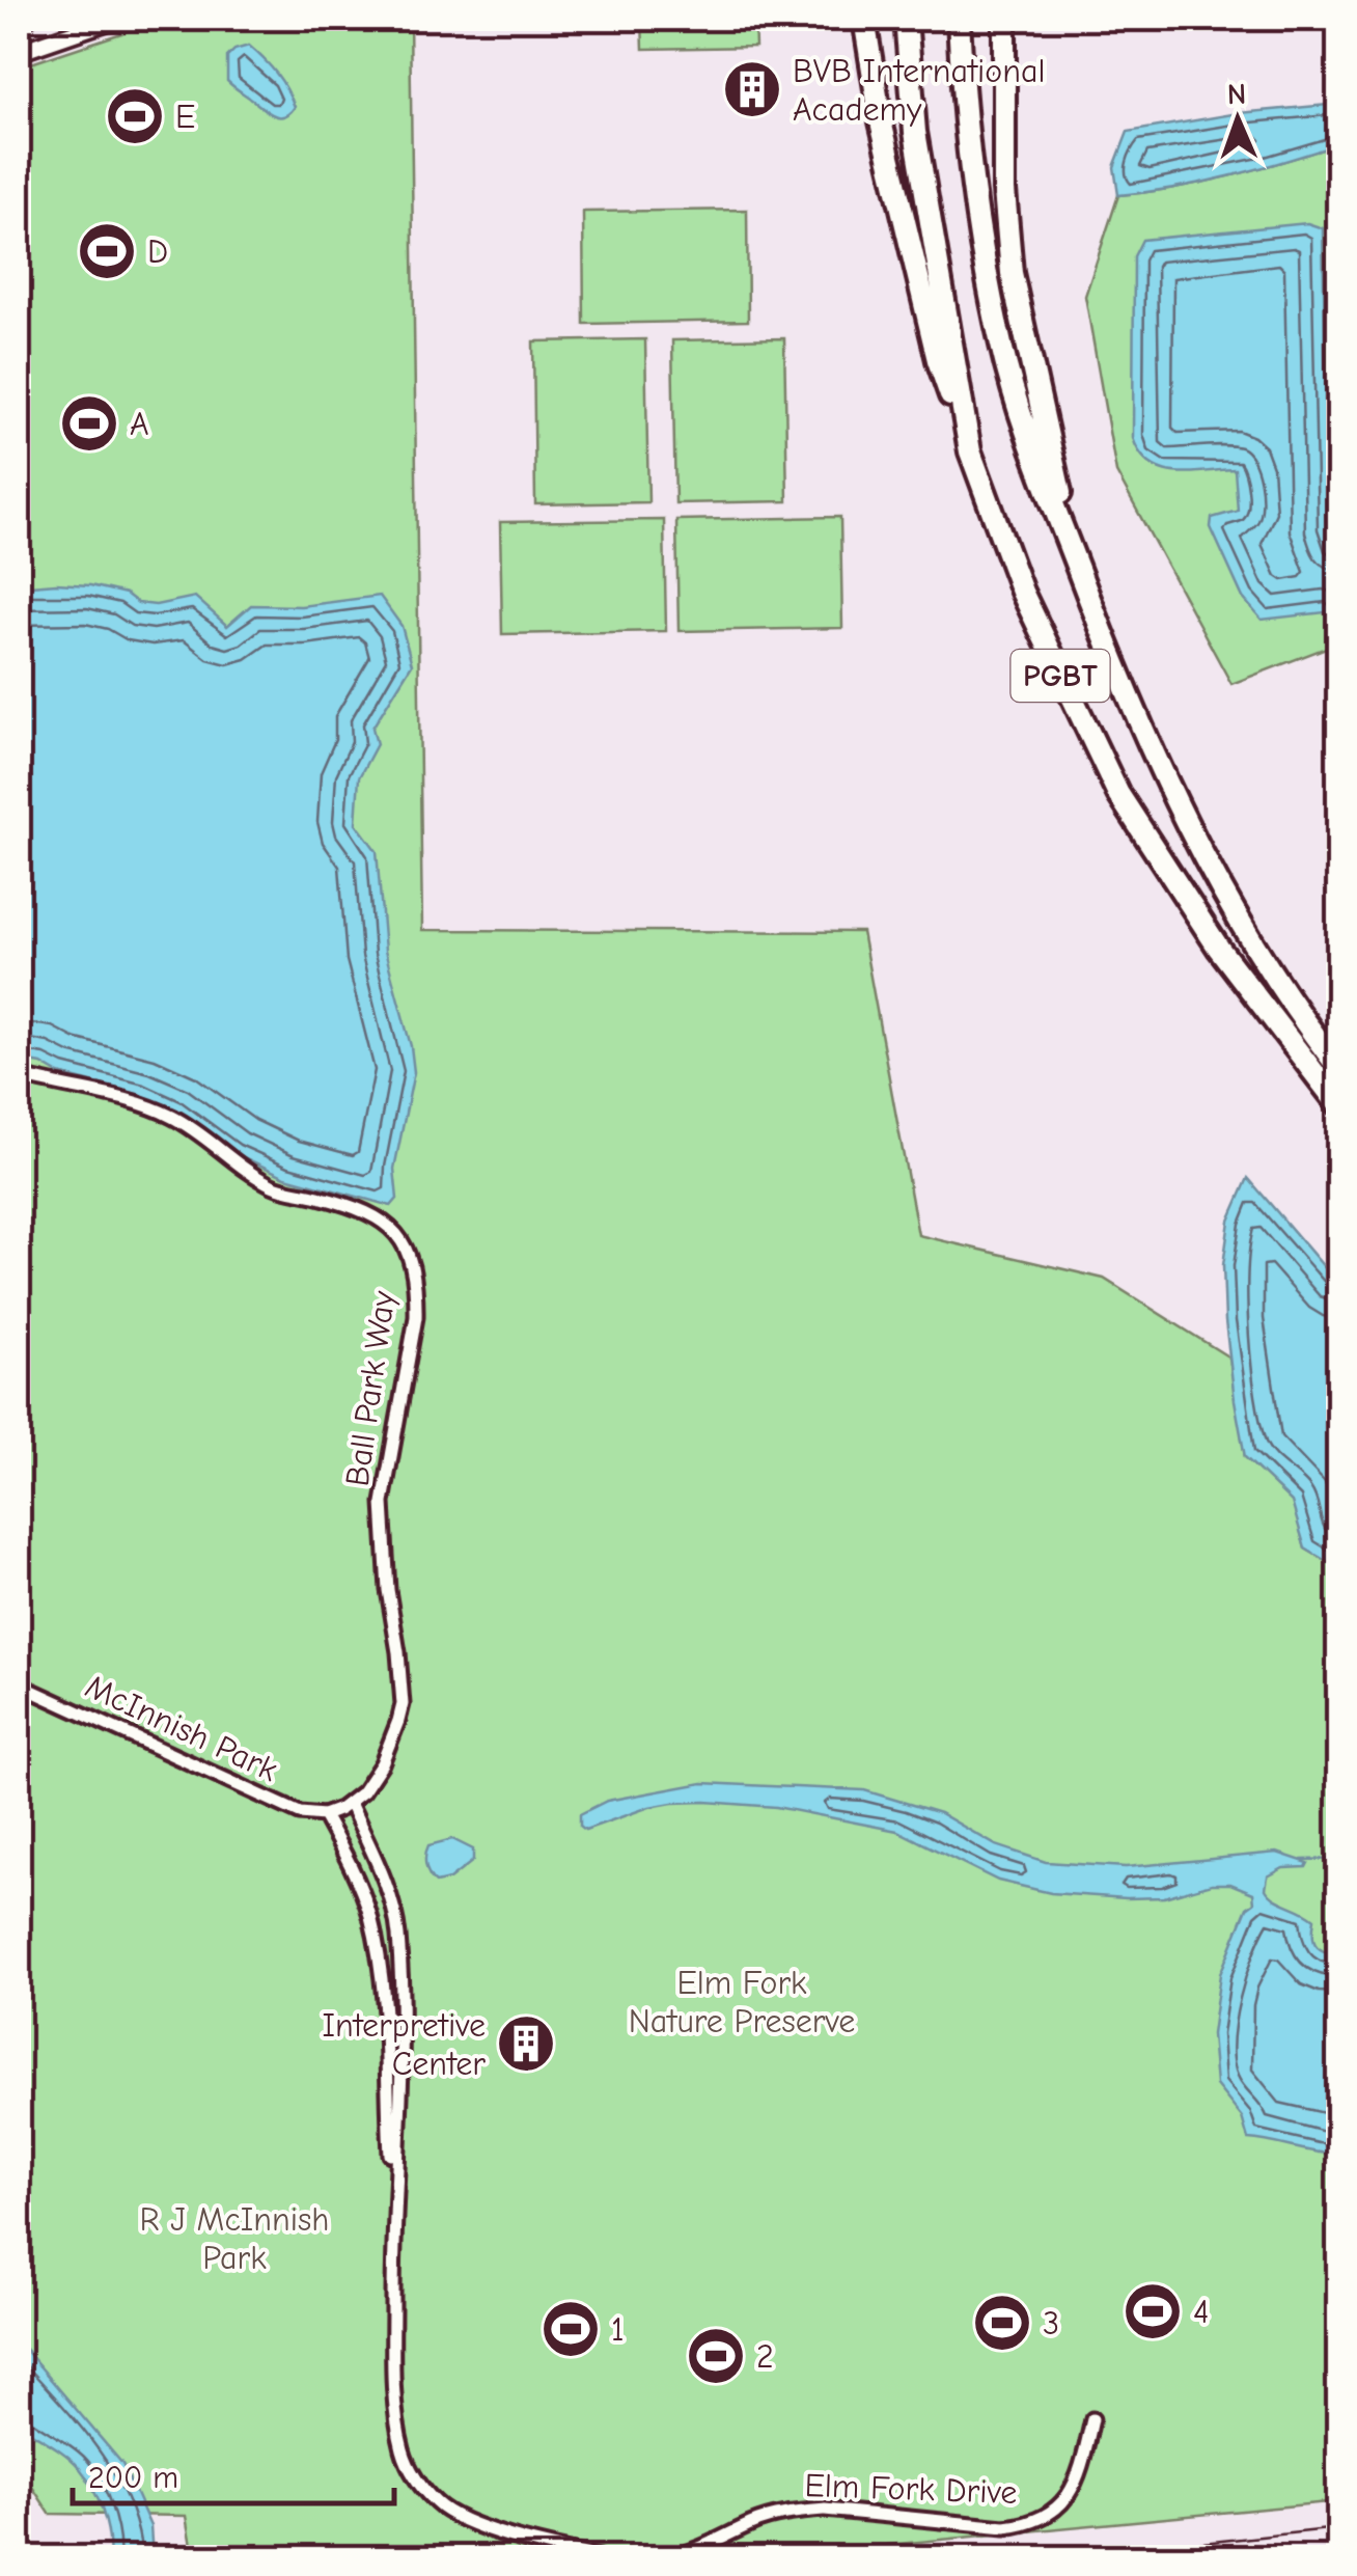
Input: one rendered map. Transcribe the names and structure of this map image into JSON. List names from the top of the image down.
{
  "streets": {
    "highway": ["PGBT"],
    "street": ["Ball Park Way", "McInnish Park", "Elm Fork Drive"]
  },
  "crossings": [
    ["Ball Park Way", "McInnish Park"]
  ],
  "parks": ["Elm Fork Nature Preserve", "R J McInnish Park"],
  "places": {
    "building": ["BVB International Academy", "Interpretive Center"],
    "sports": [
      "E",
      "D",
      "A",
      "4",
      "3",
      "1",
      "2"
    ]
  },
  "scale_bar": "200 m",
  "north": "top"
}
